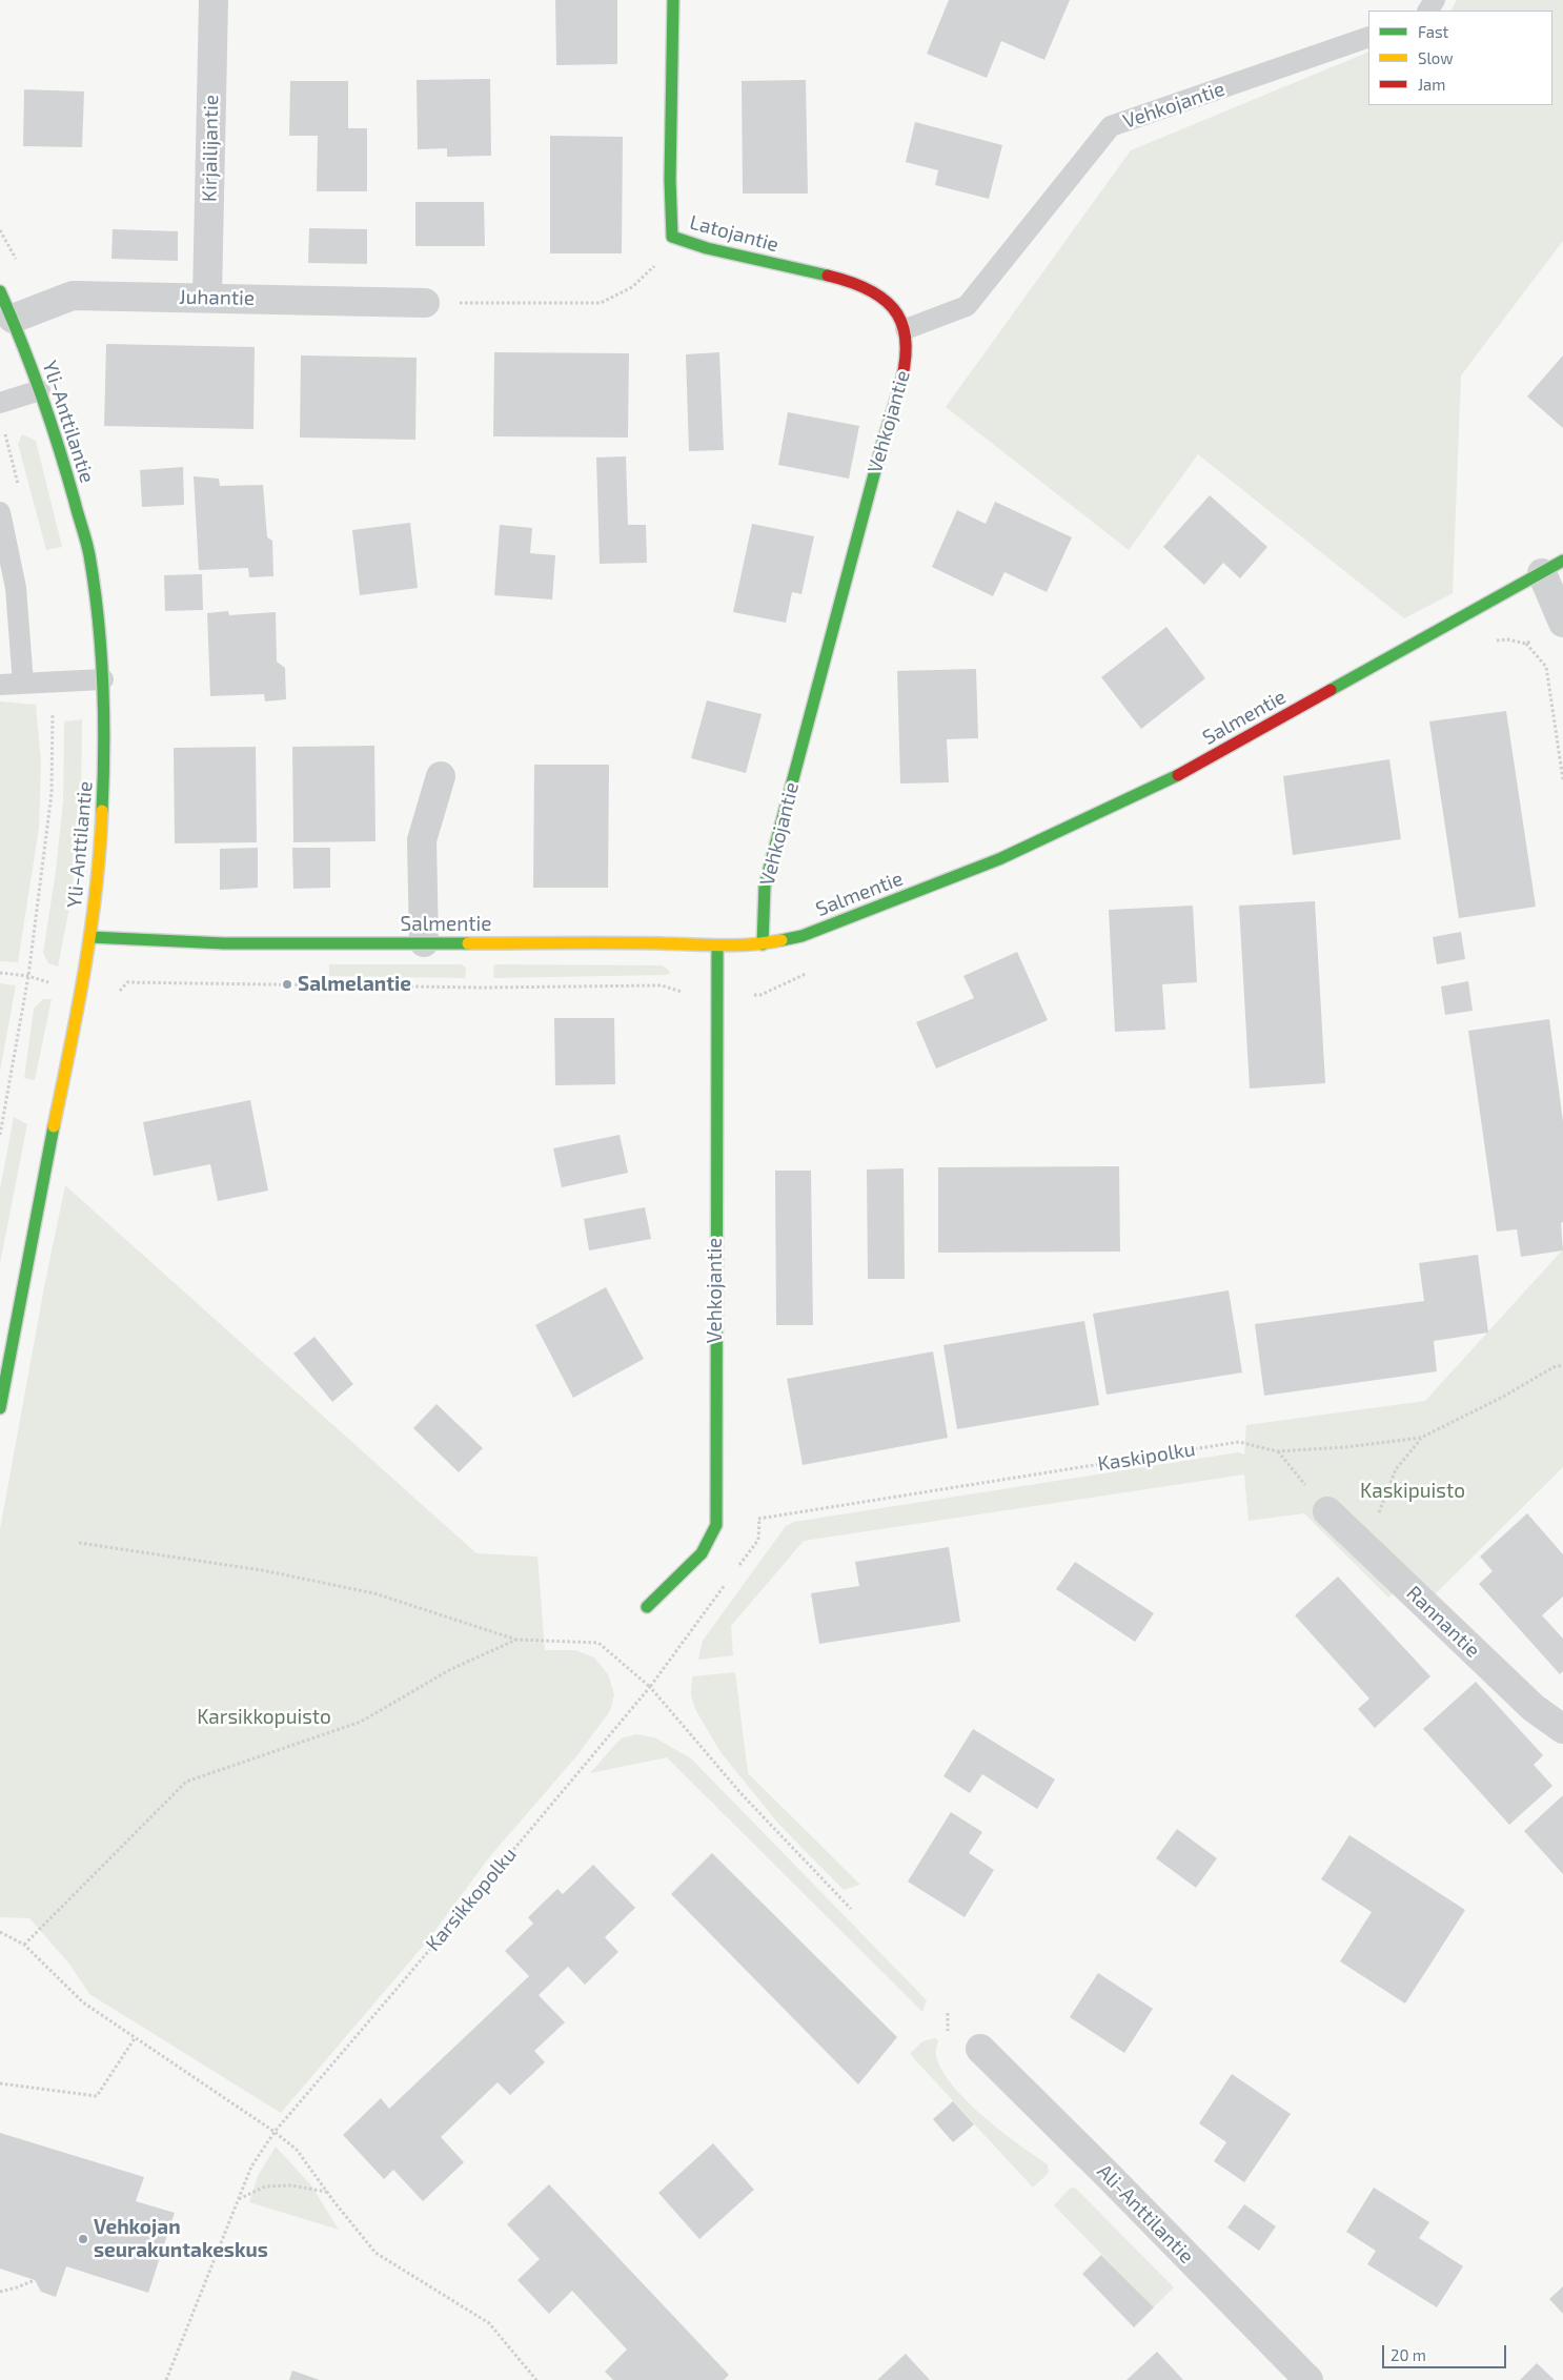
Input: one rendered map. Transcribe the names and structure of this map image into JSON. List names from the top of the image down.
{
  "streets": {
    "street": [
      "Vehkojantie",
      "Kirjailijantie",
      "Latojantie",
      "Juhantie",
      "Yli-Anttilantie",
      "Salmentie",
      "Rannantie",
      "Ali-Anttilantie"
    ],
    "path": ["Kaskipolku", "Karsikkopolku"]
  },
  "crossings": [
    ["Vehkojantie", "Latojantie"],
    ["Vehkojantie", "Salmentie"],
    ["Vehkojantie", "Kaskipolku"],
    ["Kirjailijantie", "Juhantie"],
    ["Juhantie", "Yli-Anttilantie"],
    ["Yli-Anttilantie", "Salmentie"]
  ],
  "parks": ["Kaskipuisto", "Karsikkopuisto"],
  "places": ["Salmelantie", "Vehkojan seurakuntakeskus"],
  "legend": ["Fast", "Slow", "Jam"],
  "scale_bar": "20 m"
}
